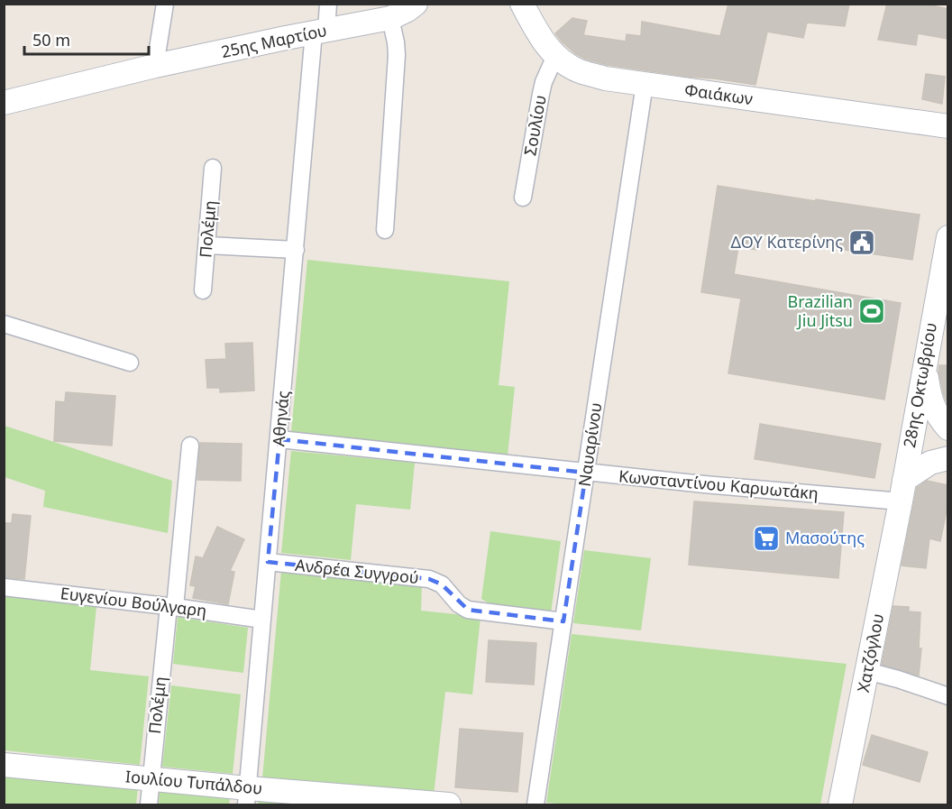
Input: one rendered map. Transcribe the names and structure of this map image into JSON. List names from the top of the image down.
{
  "streets": {
    "street": [
      "25ης Μαρτίου",
      "Φαιάκων",
      "Σουλίου",
      "Πολέμη",
      "28ης Οκτωβρίου",
      "Αθηνάς",
      "Ναυαρίνου",
      "Κωνσταντίνου Καρυωτάκη",
      "Ανδρέα Συγγρού",
      "Ευγενίου Βούλγαρη",
      "Χατζόγλου",
      "Ιουλίου Τυπάλδου"
    ]
  },
  "crossings": [
    ["25ης Μαρτίου", "Αθηνάς"],
    ["Φαιάκων", "Σουλίου"],
    ["Φαιάκων", "Ναυαρίνου"],
    ["Πολέμη", "Ευγενίου Βούλγαρη"],
    ["Πολέμη", "Ιουλίου Τυπάλδου"],
    ["28ης Οκτωβρίου", "Κωνσταντίνου Καρυωτάκη"],
    ["28ης Οκτωβρίου", "Χατζόγλου"],
    ["Αθηνάς", "Κωνσταντίνου Καρυωτάκη"],
    ["Αθηνάς", "Ανδρέα Συγγρού"],
    ["Αθηνάς", "Ευγενίου Βούλγαρη"],
    ["Αθηνάς", "Ιουλίου Τυπάλδου"],
    ["Ναυαρίνου", "Κωνσταντίνου Καρυωτάκη"],
    ["Ναυαρίνου", "Ανδρέα Συγγρού"],
    ["Κωνσταντίνου Καρυωτάκη", "Χατζόγλου"]
  ],
  "places": {
    "public building": ["ΔΟΥ Κατερίνης"],
    "sports": ["Brazilian Jiu Jitsu"],
    "supermarket": ["Μασούτης"]
  },
  "scale_bar": "50 m"
}
